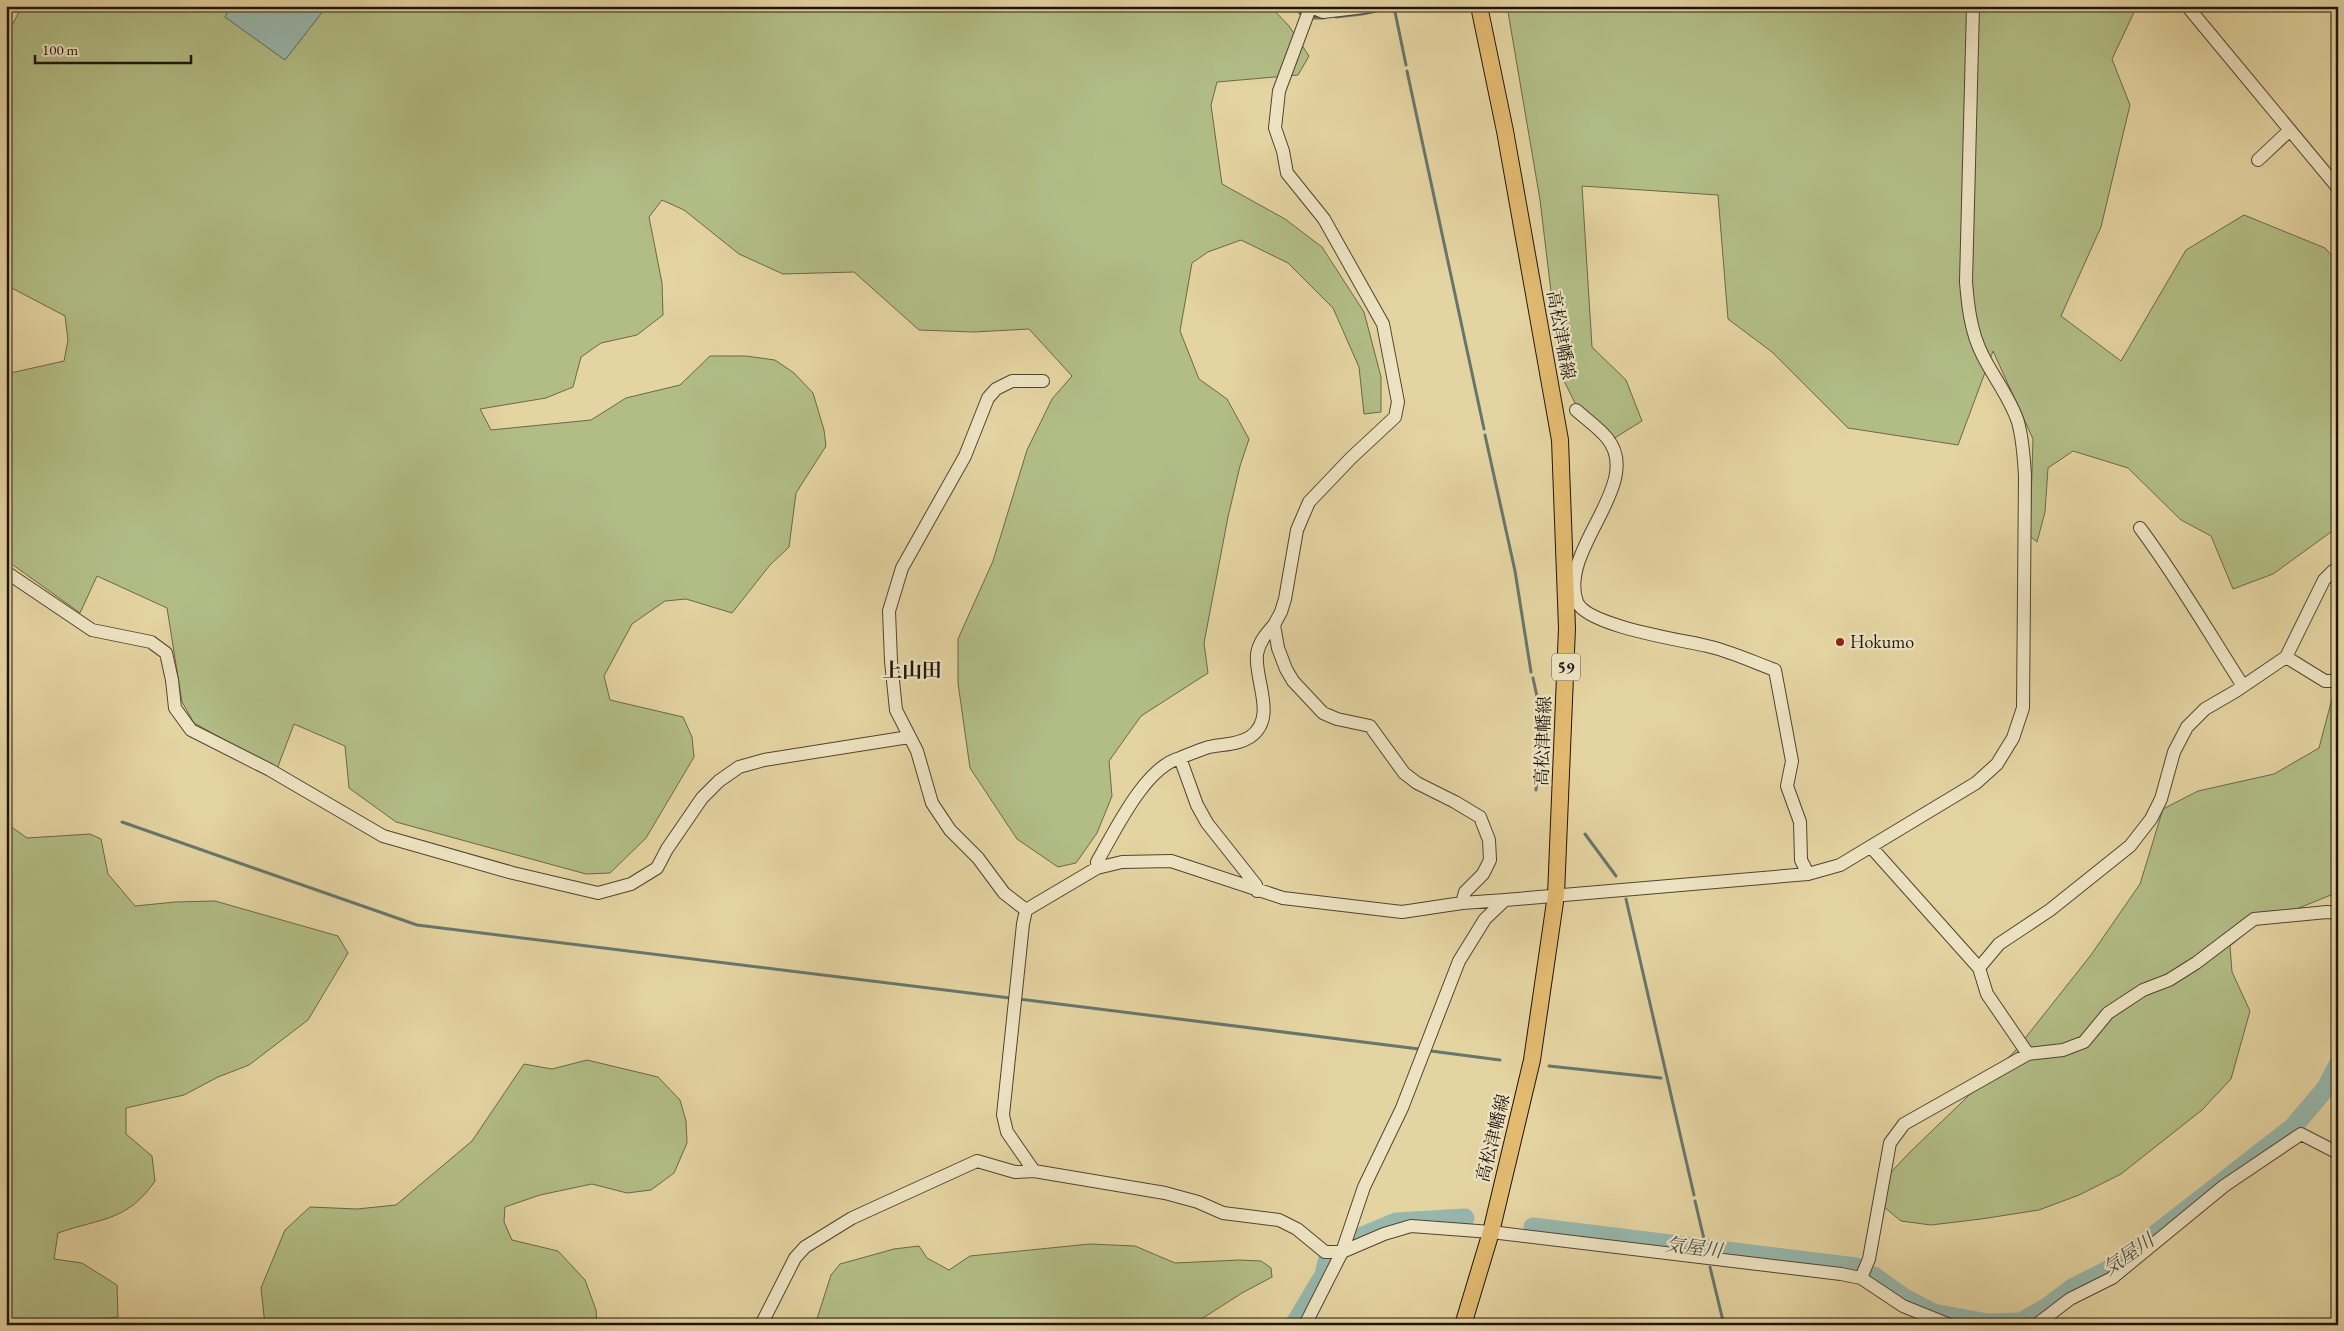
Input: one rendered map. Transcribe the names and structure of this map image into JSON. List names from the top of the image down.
{
  "streets": {
    "main road": ["高松津幡線", "59"]
  },
  "districts": ["上山田"],
  "water": ["気屋川"],
  "places": ["Hokumo"],
  "scale_bar": "100 m"
}
